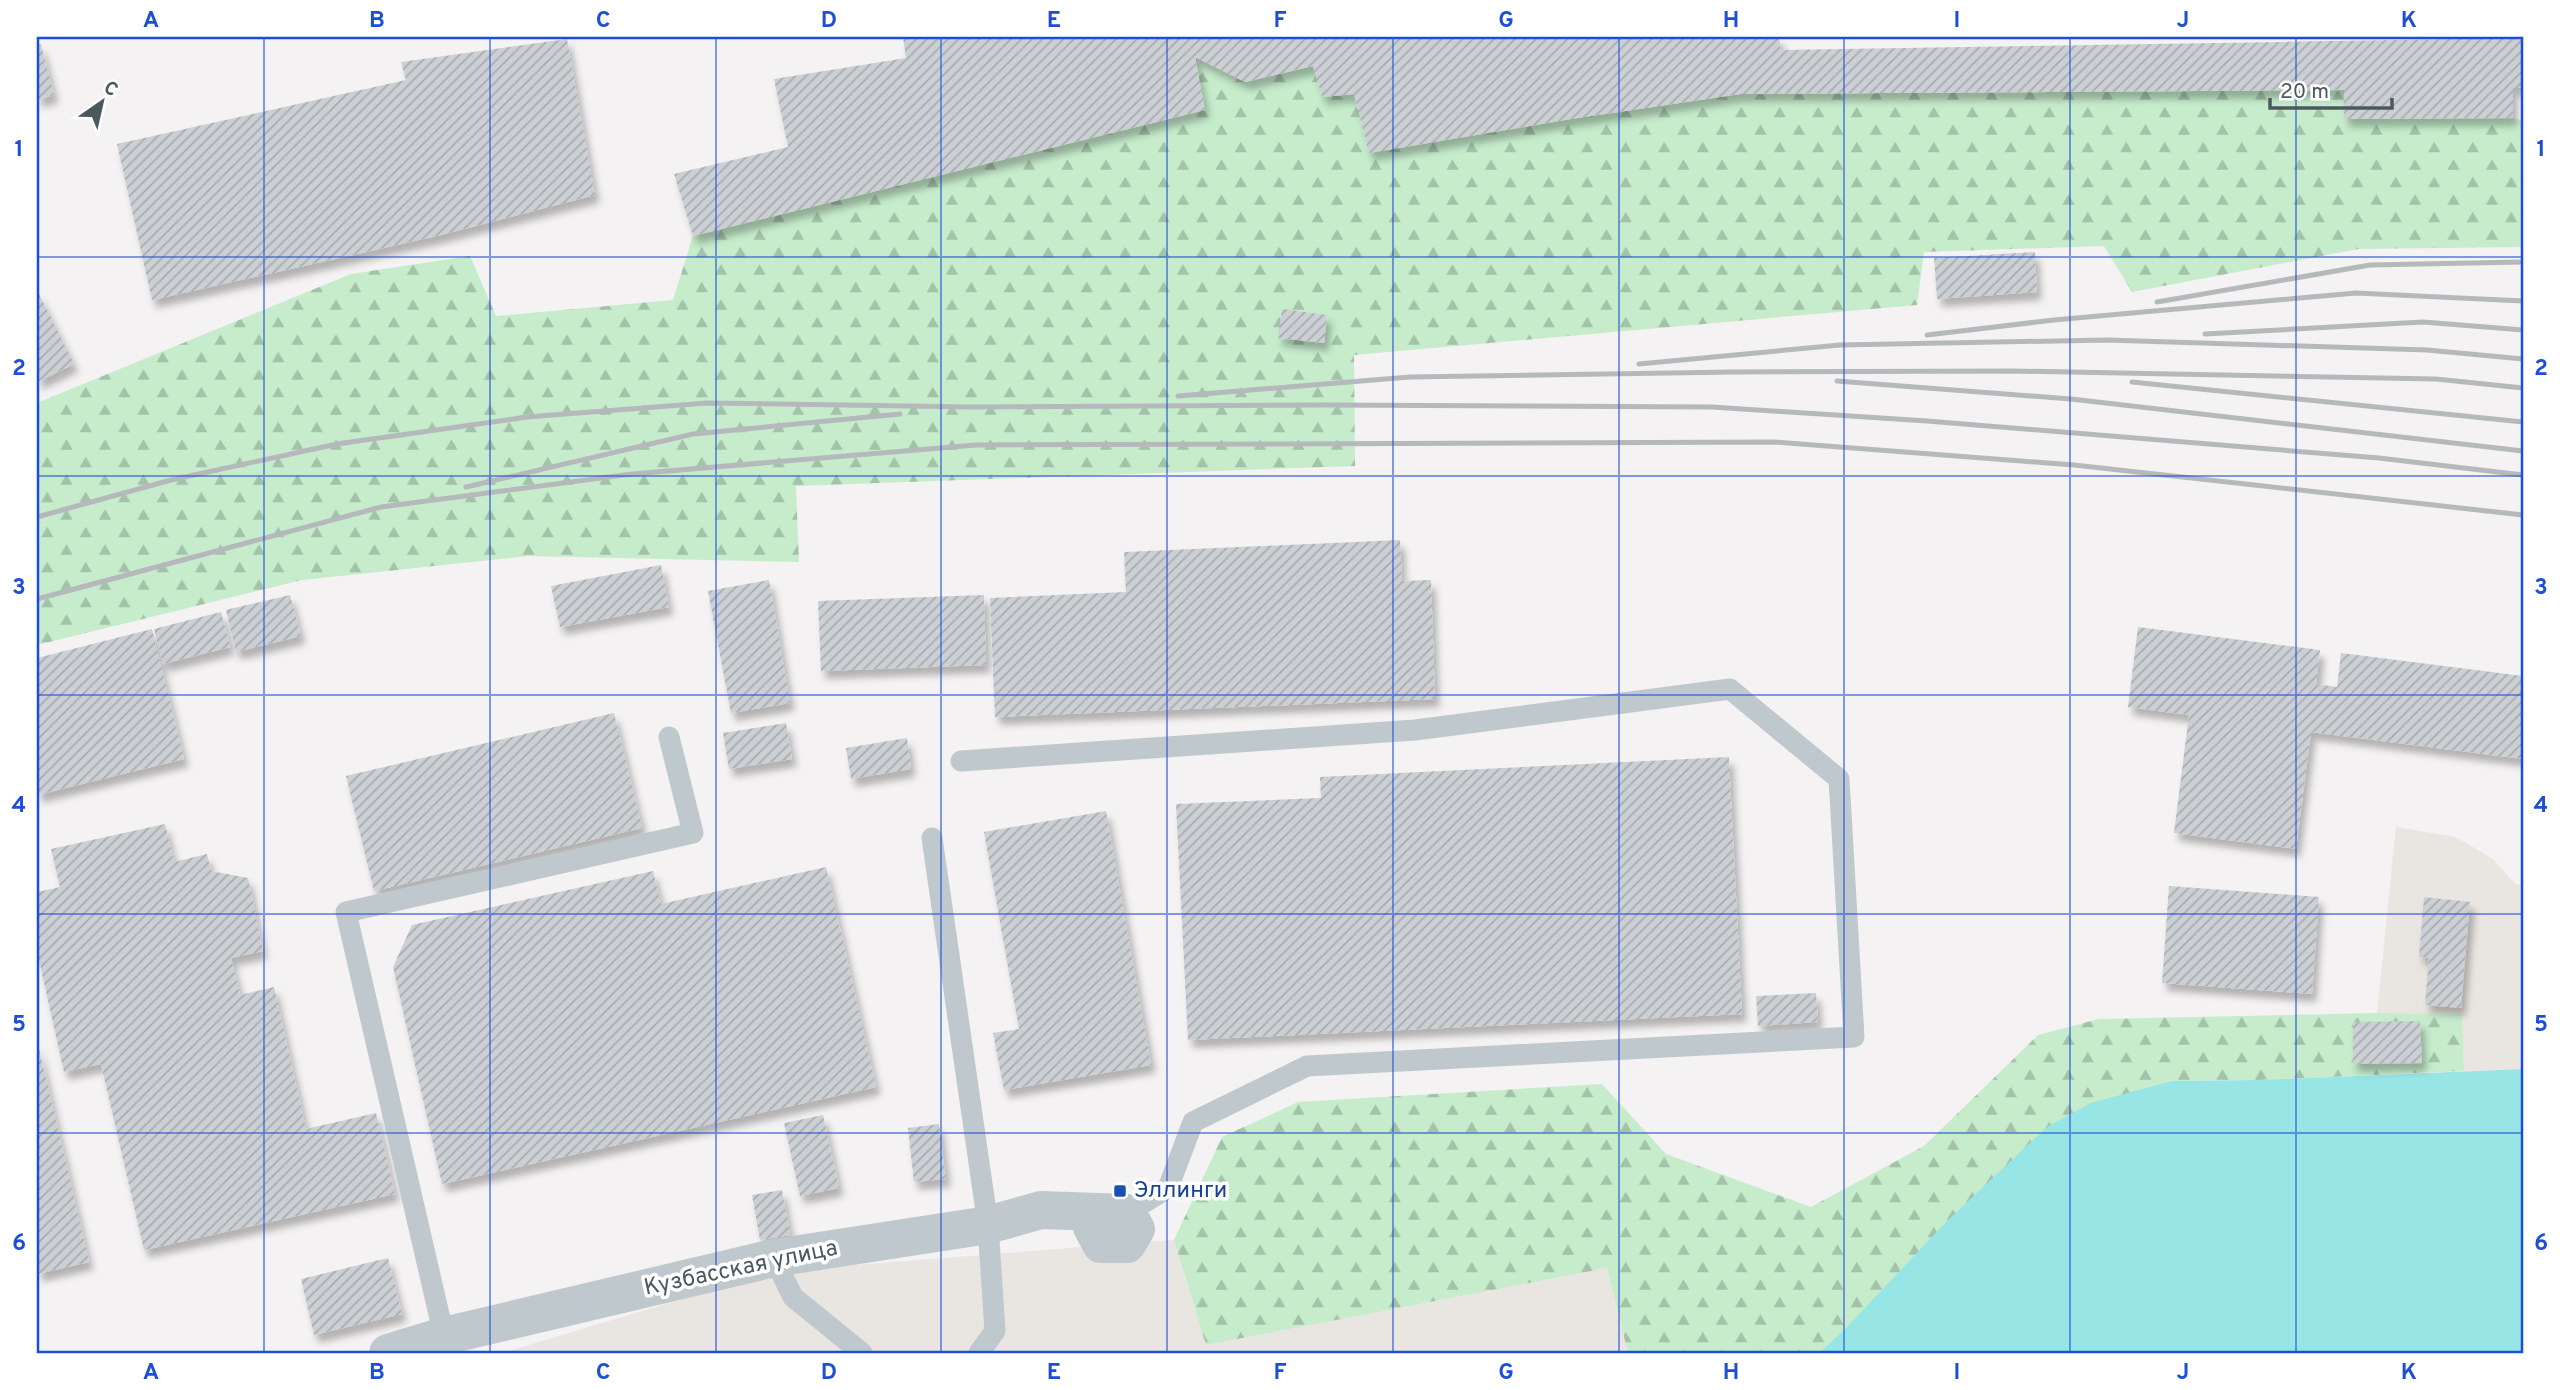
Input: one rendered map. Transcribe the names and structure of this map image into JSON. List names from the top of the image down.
{
  "streets": {
    "street": ["Кузбасская улица"]
  },
  "places": {
    "transit": ["Эллинги"]
  },
  "scale_bar": "20 m",
  "north": "top right",
  "grid": {
    "columns": [
      "A",
      "B",
      "C",
      "D",
      "E",
      "F",
      "G",
      "H",
      "I",
      "J",
      "K"
    ],
    "rows": [
      "1",
      "2",
      "3",
      "4",
      "5",
      "6"
    ]
  }
}
